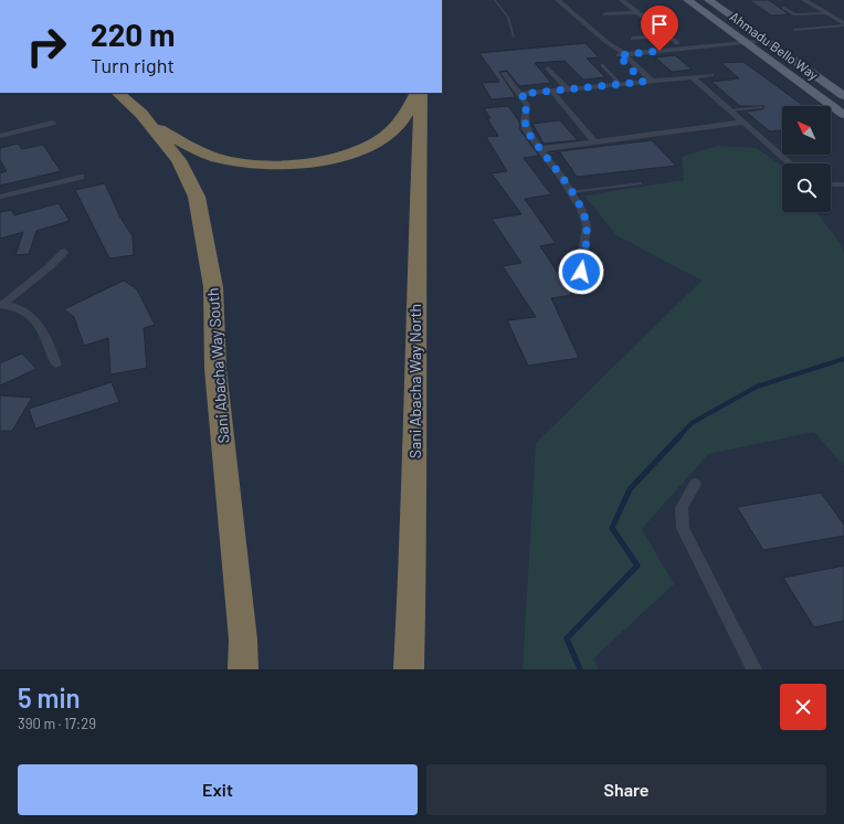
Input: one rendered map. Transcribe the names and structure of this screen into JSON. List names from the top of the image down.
{
  "streets": {
    "highway": ["Sani Abacha Way South", "Sani Abacha Way North"],
    "main road": ["Ahmadu Bello Way"]
  },
  "north": "top left",
  "page": {
    "turn": ["220 m", "Turn right"],
    "heading": ["5 min", "390 m · 17:29"],
    "buttons": ["Exit", "Share"]
  }
}
